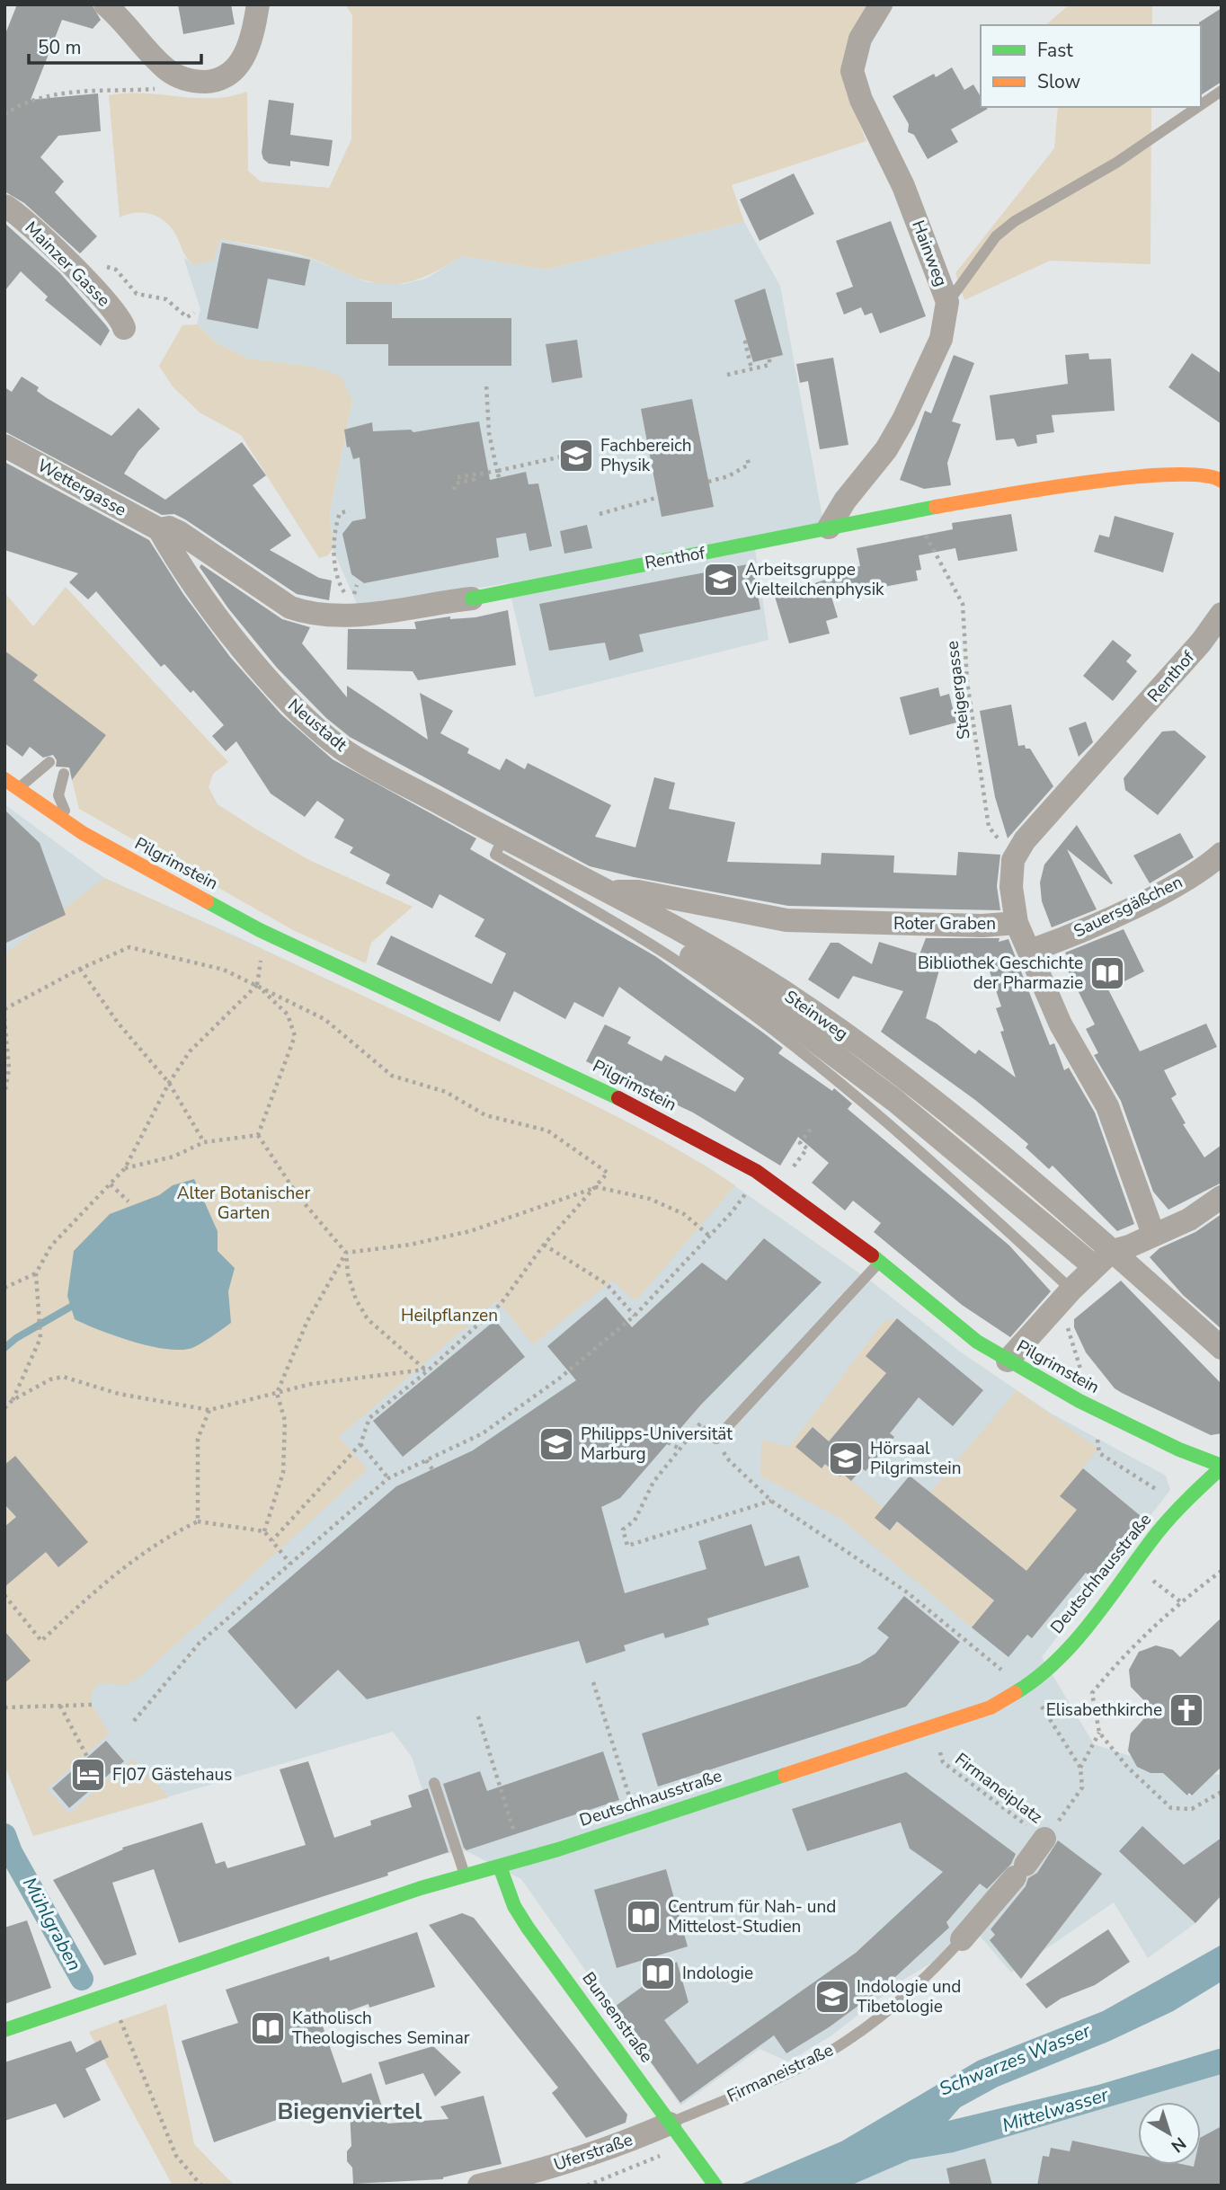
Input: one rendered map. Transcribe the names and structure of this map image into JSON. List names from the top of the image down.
{
  "streets": {
    "main road": [
      "Renthof",
      "Pilgrimstein",
      "Deutschhausstraße",
      "Bunsenstraße"
    ],
    "street": [
      "Hainweg",
      "Mainzer Gasse",
      "Wettergasse",
      "Neustadt",
      "Sauersgäßchen",
      "Roter Graben",
      "Steinweg",
      "Firmaneistraße",
      "Uferstraße"
    ],
    "path": ["Steigergasse", "Firmaneiplatz"]
  },
  "crossings": [
    ["Hainweg", "Renthof"],
    ["Wettergasse", "Renthof"],
    ["Wettergasse", "Neustadt"],
    ["Renthof", "Neustadt"],
    ["Renthof", "Roter Graben"],
    ["Neustadt", "Steinweg"],
    ["Pilgrimstein", "Deutschhausstraße"],
    ["Sauersgäßchen", "Roter Graben"],
    ["Roter Graben", "Steinweg"],
    ["Deutschhausstraße", "Firmaneiplatz"],
    ["Deutschhausstraße", "Bunsenstraße"],
    ["Firmaneiplatz", "Firmaneistraße"],
    ["Bunsenstraße", "Firmaneistraße"],
    ["Bunsenstraße", "Uferstraße"],
    ["Firmaneistraße", "Uferstraße"]
  ],
  "districts": ["Biegenviertel"],
  "water": ["Mühlgraben", "Schwarzes Wasser", "Mittelwasser"],
  "parks": ["Alter Botanischer Garten", "Heilpflanzen"],
  "places": {
    "school or university": [
      "Fachbereich Physik",
      "Arbeitsgruppe Vielteilchenphysik",
      "Philipps-Universität Marburg",
      "Hörsaal Pilgrimstein",
      "Indologie und Tibetologie"
    ],
    "library": [
      "Bibliothek Geschichte der Pharmazie",
      "Centrum für Nah- und Mittelost-Studien",
      "Indologie",
      "Katholisch Theologisches Seminar"
    ],
    "church": ["Elisabethkirche"],
    "hotel": ["F|07 Gästehaus"]
  },
  "legend": ["Fast", "Slow"],
  "scale_bar": "50 m",
  "north": "bottom right"
}
